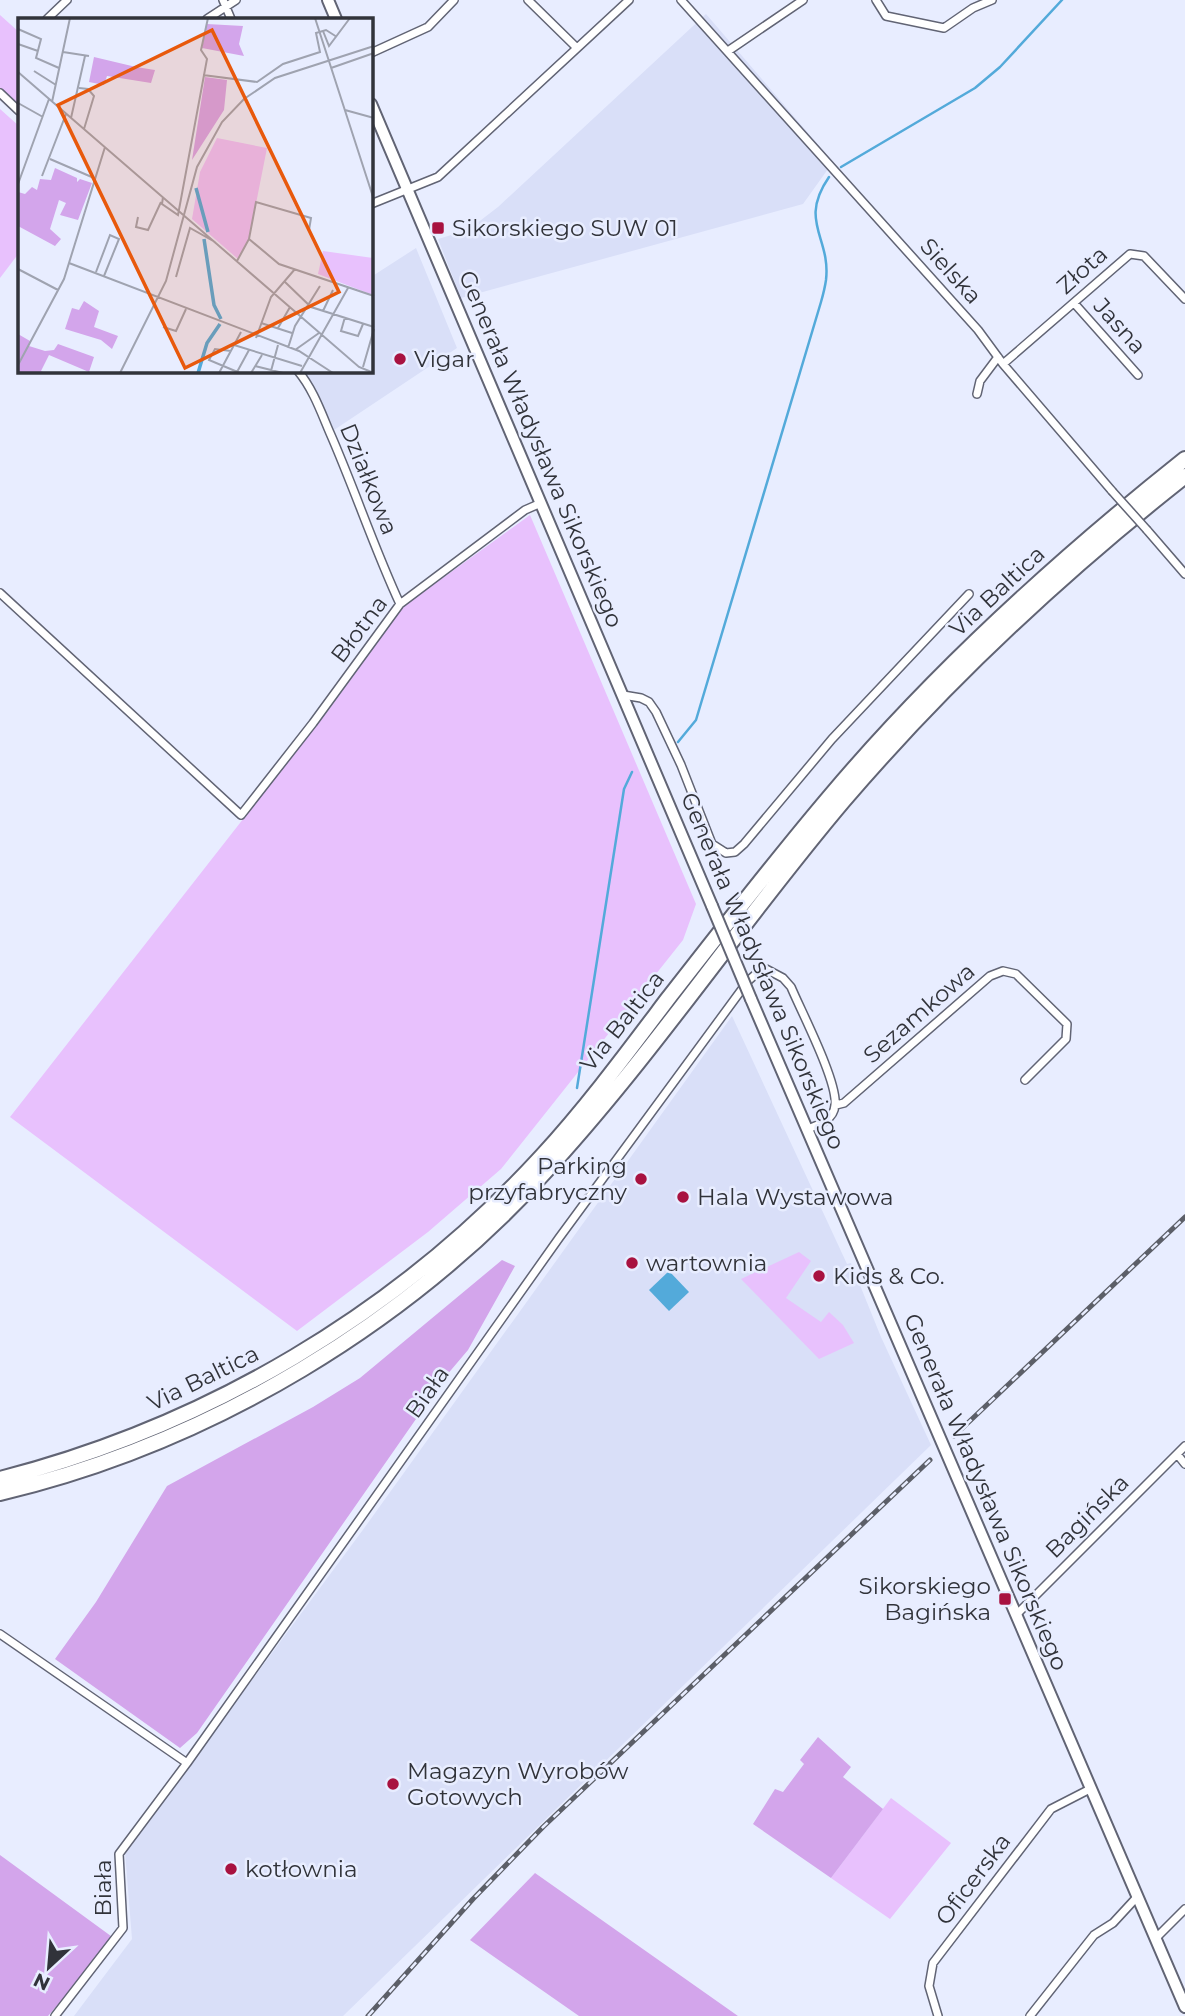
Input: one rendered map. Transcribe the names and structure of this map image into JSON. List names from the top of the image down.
{
  "streets": {
    "highway": ["Via Baltica"],
    "street": [
      "Złota",
      "Sielska",
      "Jasna",
      "Generała Władysława Sikorskiego",
      "Działkowa",
      "Błotna",
      "Sezamkowa",
      "Biała",
      "Bagińska",
      "Oficerska"
    ]
  },
  "crossings": [
    ["Złota", "Sielska"],
    ["Złota", "Jasna"],
    ["Generała Władysława Sikorskiego", "Błotna"],
    ["Generała Władysława Sikorskiego", "Bagińska"],
    ["Generała Władysława Sikorskiego", "Oficerska"],
    ["Działkowa", "Błotna"],
    ["Sezamkowa", "Biała"]
  ],
  "places": {
    "transit": ["Sikorskiego SUW 01", "Sikorskiego Bagińska"],
    "other": [
      "Vigar",
      "Parking przyfabryczny",
      "Hala Wystawowa",
      "wartownia",
      "Kids & Co.",
      "Magazyn Wyrobów Gotowych",
      "kotłownia"
    ]
  },
  "north": "bottom left"
}
